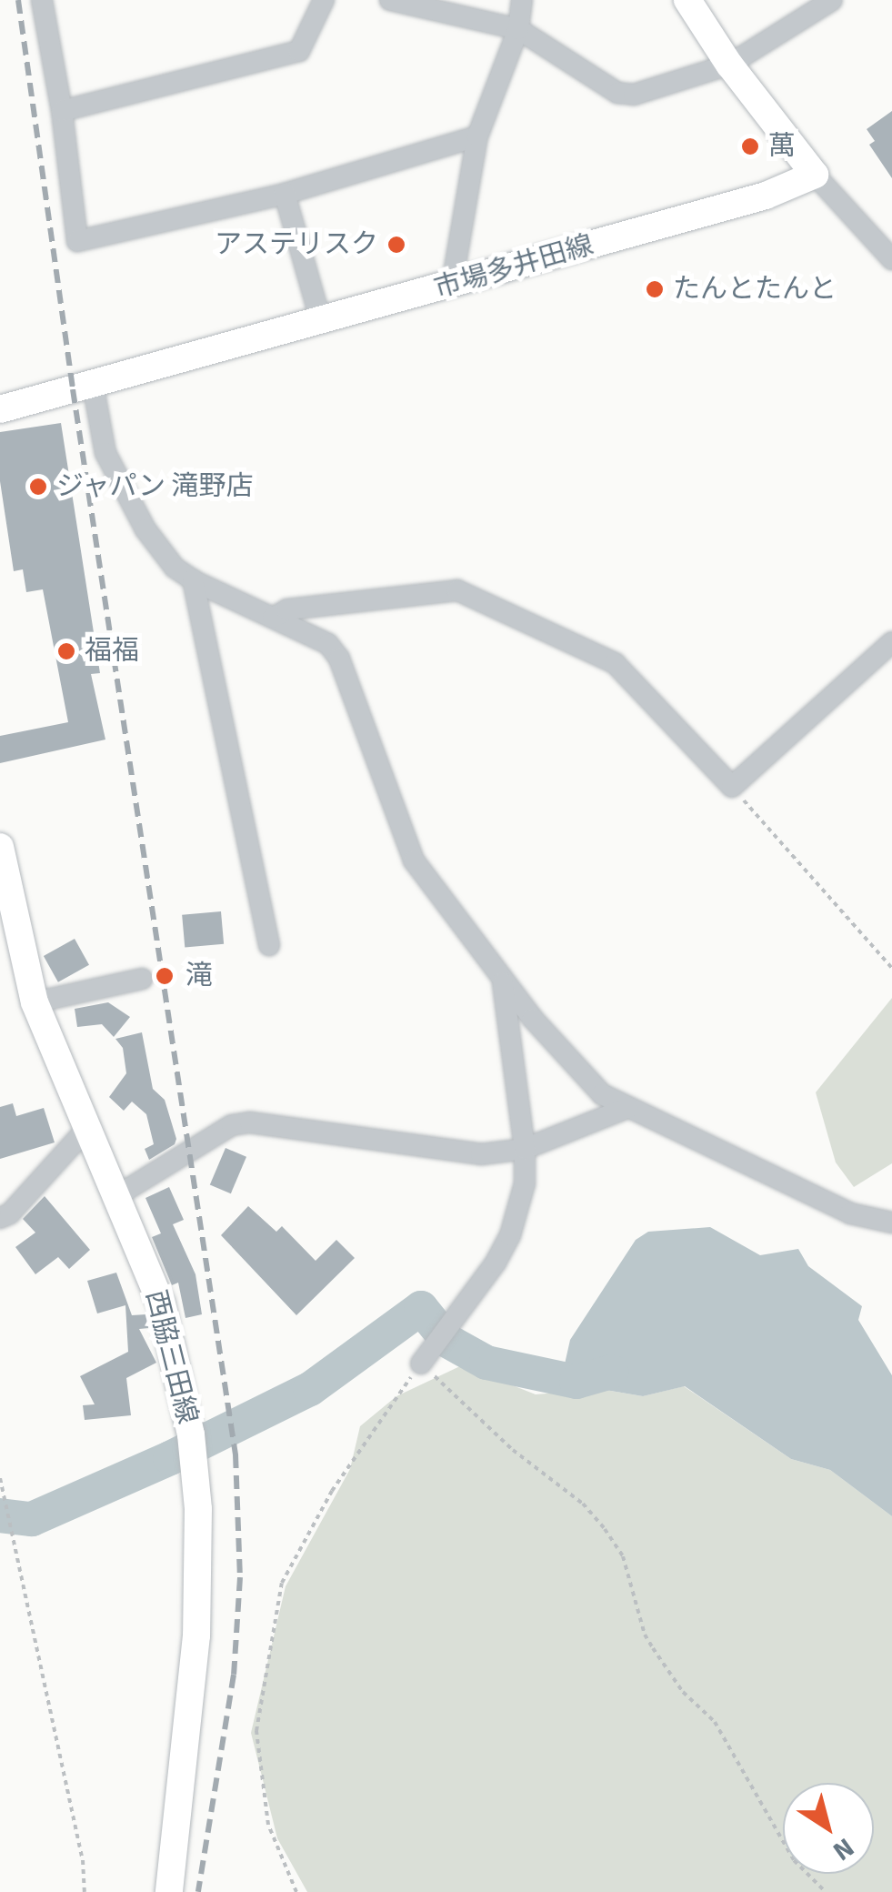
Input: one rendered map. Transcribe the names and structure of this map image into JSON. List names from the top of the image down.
{
  "streets": {
    "main road": ["市場多井田線", "西脇三田線"]
  },
  "places": [
    "萬",
    "アステリスク",
    "たんとたんと",
    "ジャパン 滝野店",
    "福福",
    "滝"
  ],
  "north": "bottom right"
}
